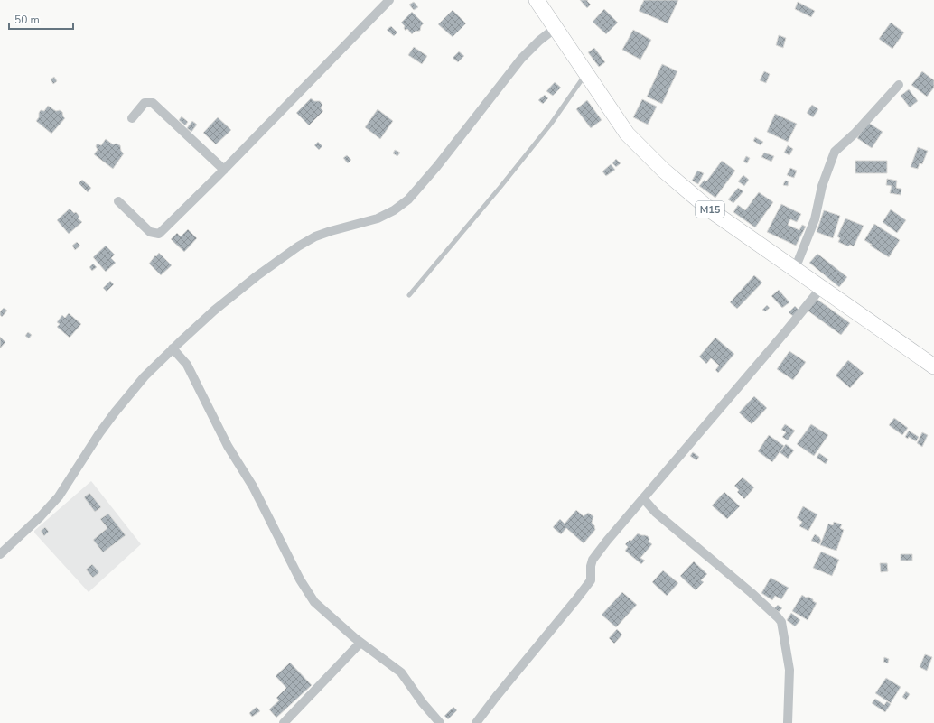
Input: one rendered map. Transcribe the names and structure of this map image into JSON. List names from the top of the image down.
{
  "streets": {
    "highway": ["M15"]
  },
  "scale_bar": "50 m"
}
